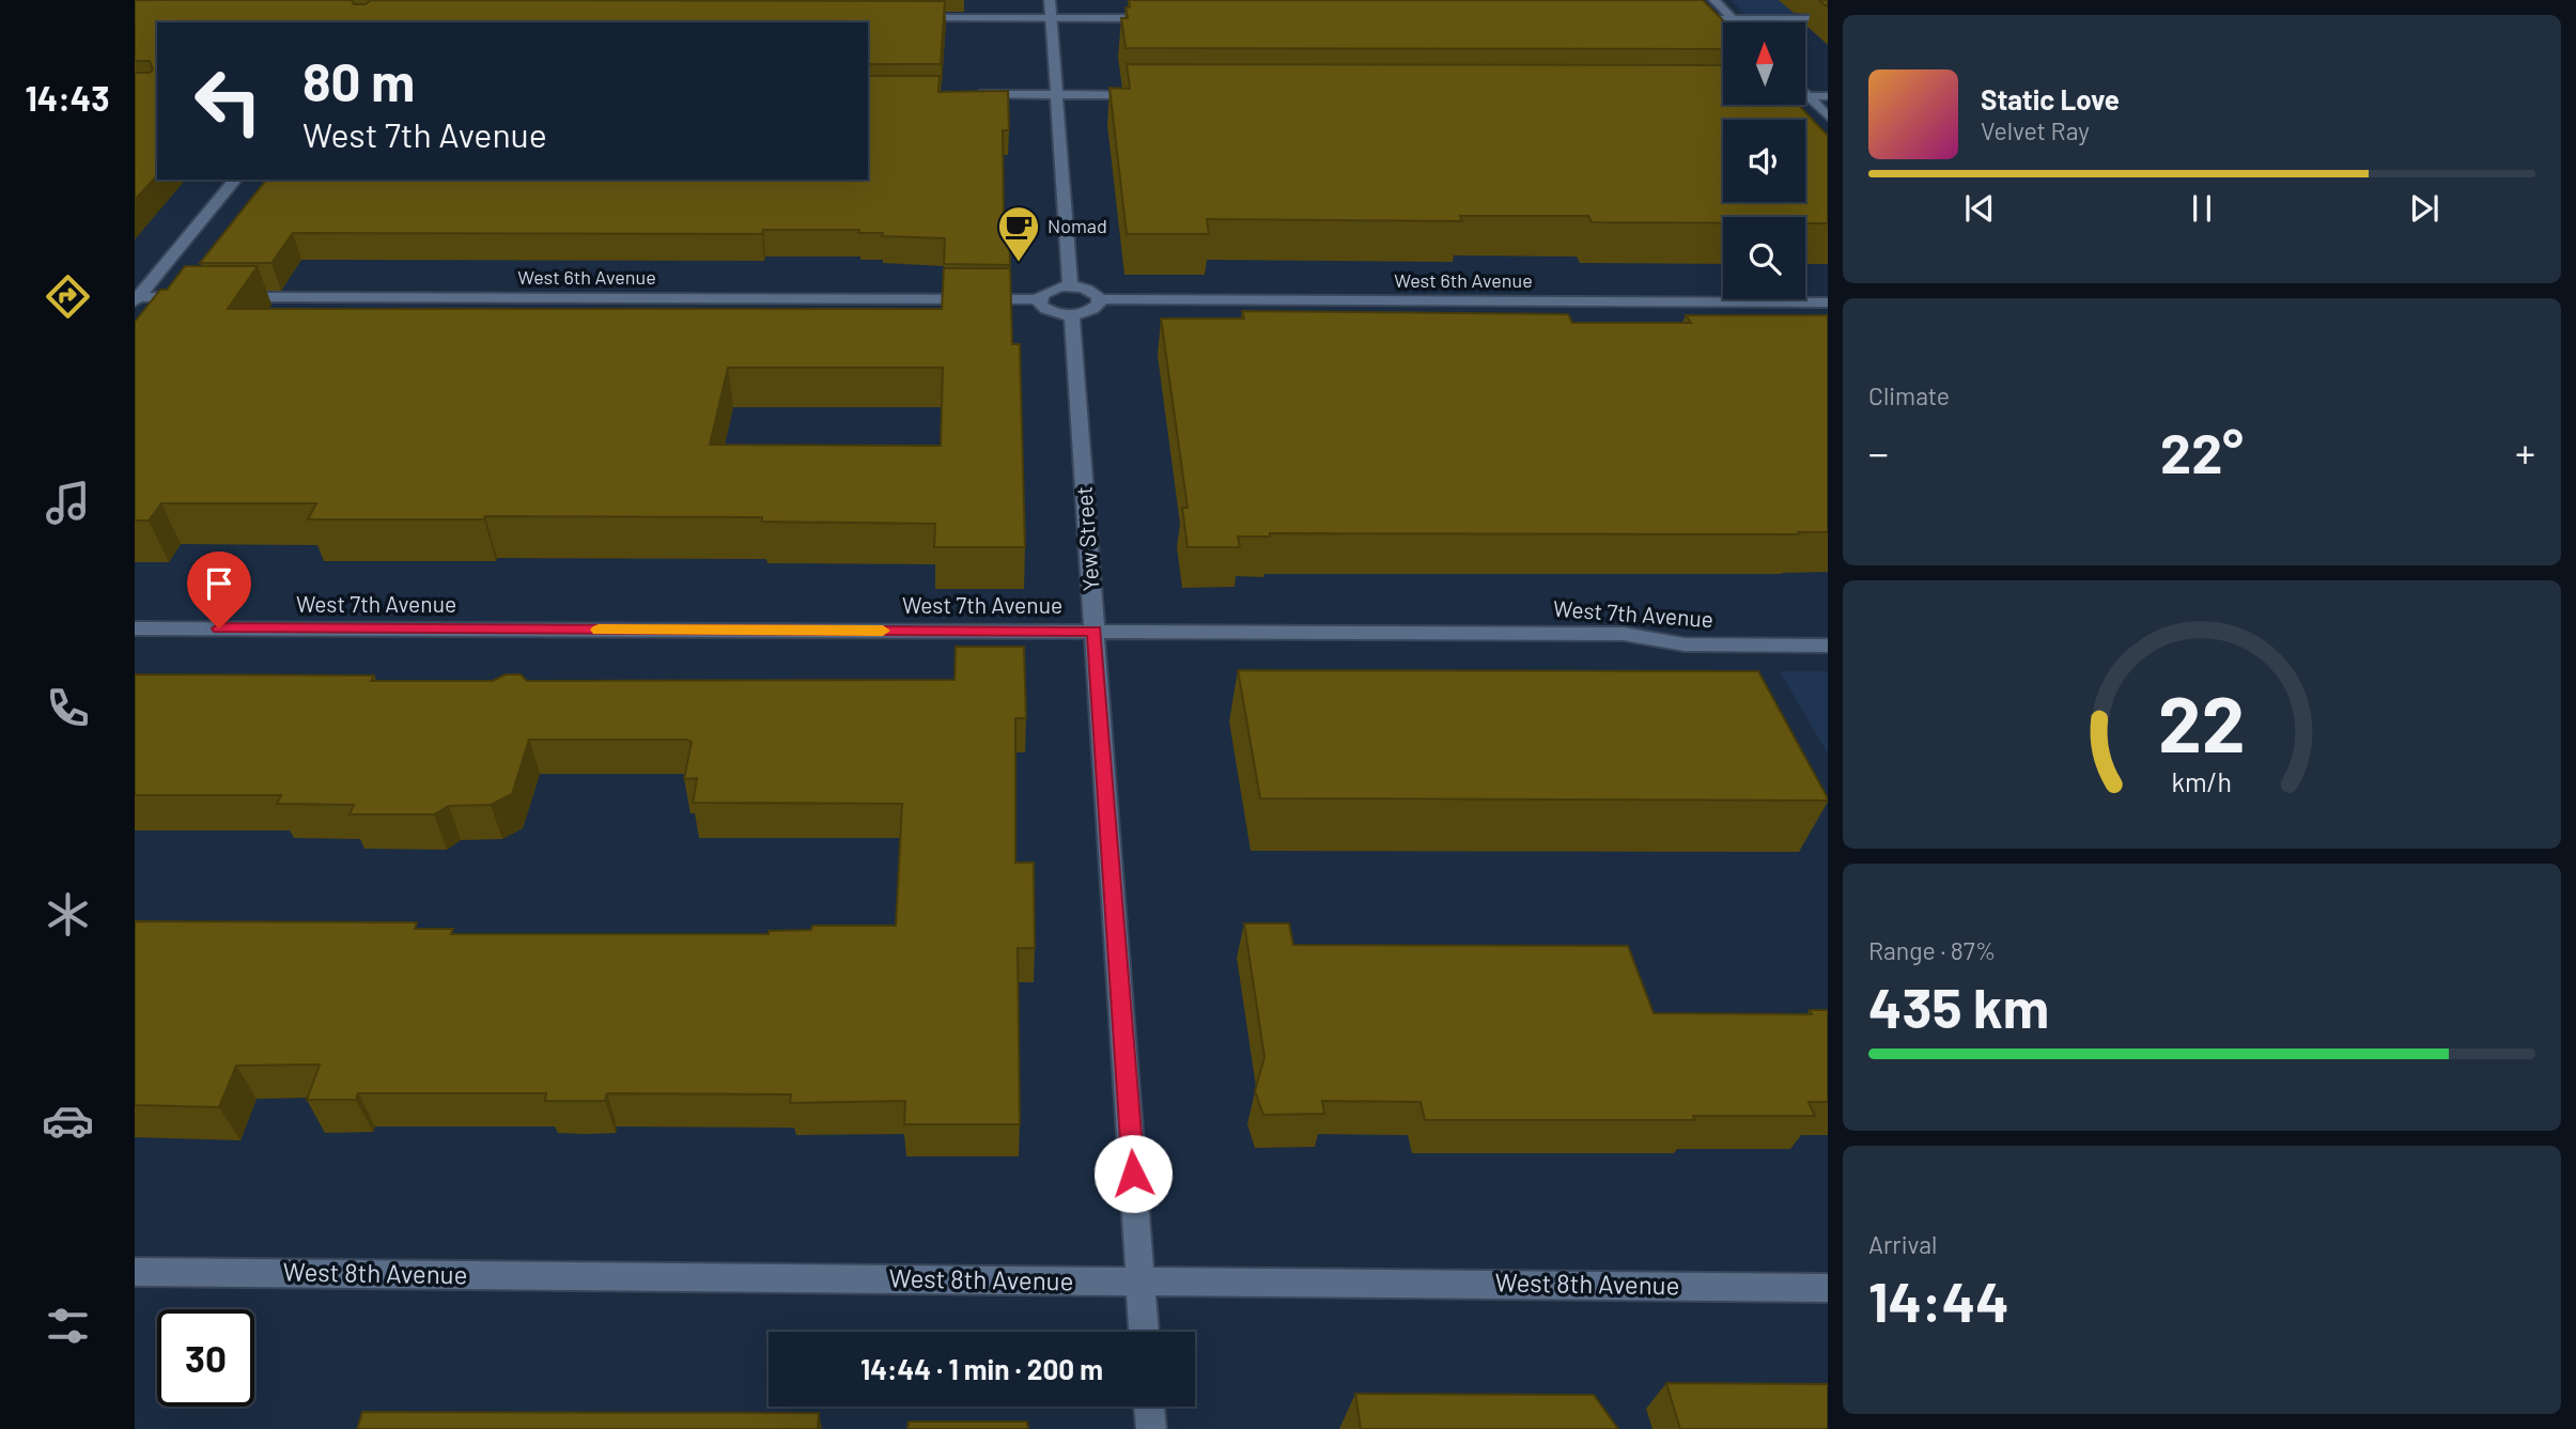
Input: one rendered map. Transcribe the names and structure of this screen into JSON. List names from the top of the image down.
{
  "streets": {
    "street": [
      "West 6th Avenue",
      "Yew Street",
      "West 7th Avenue",
      "West 8th Avenue"
    ]
  },
  "crossings": [
    ["Yew Street", "West 7th Avenue"],
    ["Yew Street", "West 8th Avenue"]
  ],
  "places": {
    "cafe": ["Nomad"]
  },
  "north": "top",
  "page": {
    "tabs": "14:43",
    "turn": ["80 m", "West 7th Avenue"],
    "song": ["Static Love", "Velvet Ray"],
    "tile": [
      "Climate",
      ["Range · 87%", "435 km"],
      ["Arrival", "14:44"]
    ],
    "heat": ["−", "22°", "+"],
    "limit": "30",
    "trip": "14:44 · 1 min · 200 m",
    "gauge": ["22", "km/h"]
  }
}
